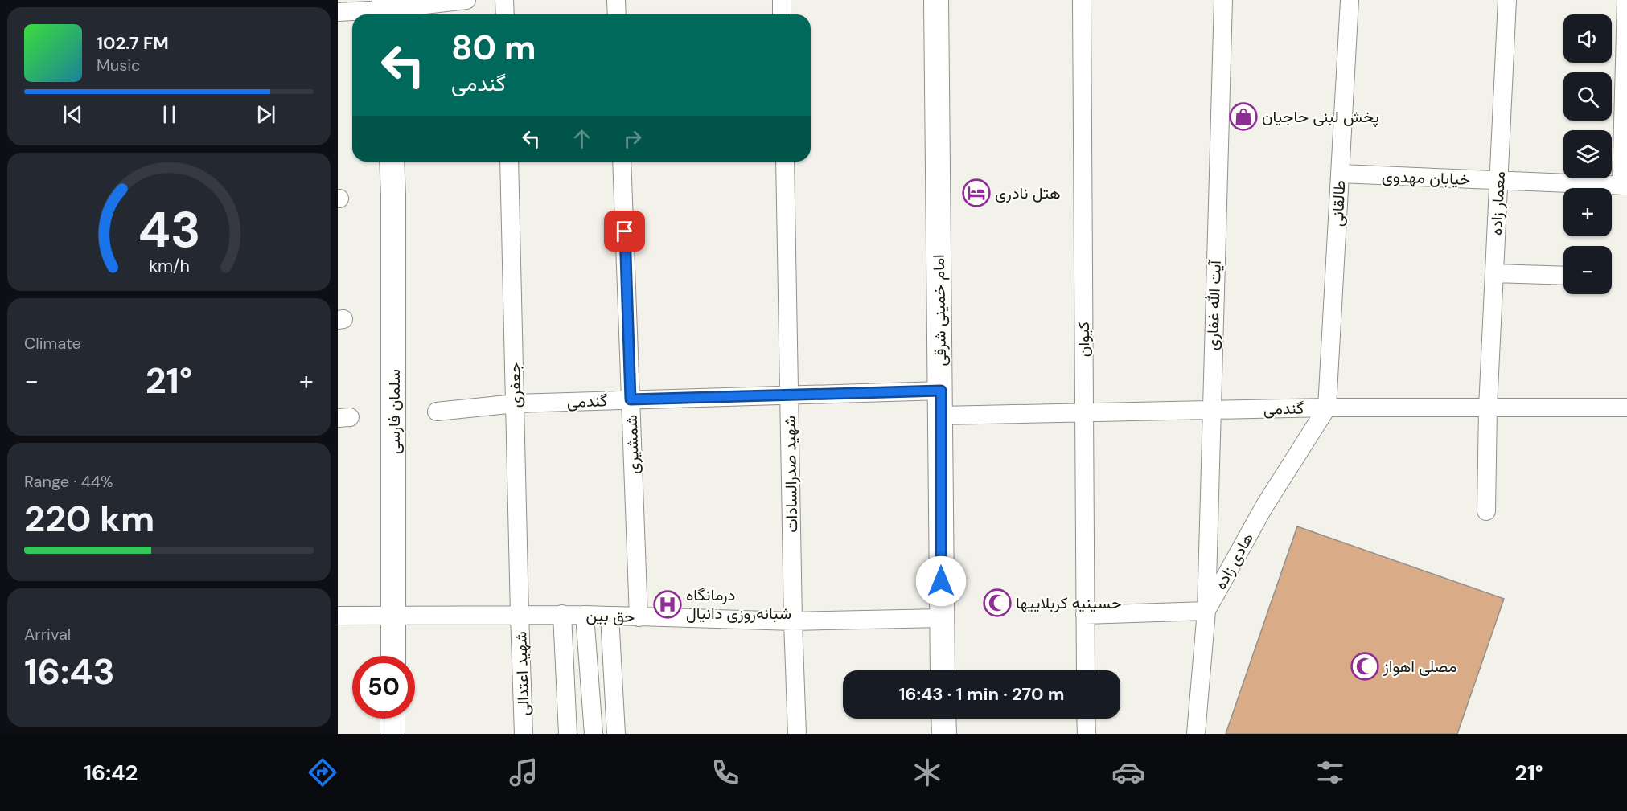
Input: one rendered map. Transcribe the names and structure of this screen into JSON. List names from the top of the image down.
{
  "streets": {
    "main road": ["امام خمینی شرقی", "سلمان فارسی"],
    "street": [
      "خیابان مهدوی",
      "طالقانی",
      "معمار زاده",
      "آیت الله غفاری",
      "کیوان",
      "جعفری",
      "گندمی",
      "شمشیری",
      "شهید صدرالسادات",
      "هادی زاده",
      "حق بین",
      "شهید اعتدالی"
    ]
  },
  "crossings": [
    ["خیابان مهدوی", "طالقانی"],
    ["خیابان مهدوی", "معمار زاده"],
    ["طالقانی", "گندمی"],
    ["طالقانی", "هادی زاده"],
    ["معمار زاده", "گندمی"],
    ["آیت الله غفاری", "گندمی"],
    ["آیت الله غفاری", "هادی زاده"],
    ["امام خمینی شرقی", "گندمی"],
    ["امام خمینی شرقی", "حق بین"],
    ["کیوان", "گندمی"],
    ["جعفری", "گندمی"],
    ["جعفری", "حق بین"],
    ["جعفری", "شهید اعتدالی"],
    ["گندمی", "شمشیری"],
    ["گندمی", "شهید صدرالسادات"],
    ["گندمی", "هادی زاده"],
    ["سلمان فارسی", "حق بین"],
    ["شمشیری", "حق بین"],
    ["شهید صدرالسادات", "حق بین"],
    ["حق بین", "شهید اعتدالی"]
  ],
  "places": {
    "shop": ["پخش لبنی حاجیان"],
    "hotel": ["هتل نادری"],
    "mosque": ["حسینیه کربلاییها", "مصلی اهواز"],
    "hospital": ["درمانگاه شبانه‌روزی دانیال"]
  },
  "page": {
    "map_buttons": ["+", "−"],
    "turn": ["80 m", "گندمی"],
    "song": ["102.7 FM", "Music"],
    "tile": [
      "Climate",
      ["Range · 44%", "220 km"],
      ["Arrival", "16:43"]
    ],
    "heat": ["−", "21°", "+"],
    "limit": "50",
    "trip": "16:43 · 1 min · 270 m",
    "tabs": ["16:42", "21°"],
    "gauge": ["43", "km/h"]
  }
}
